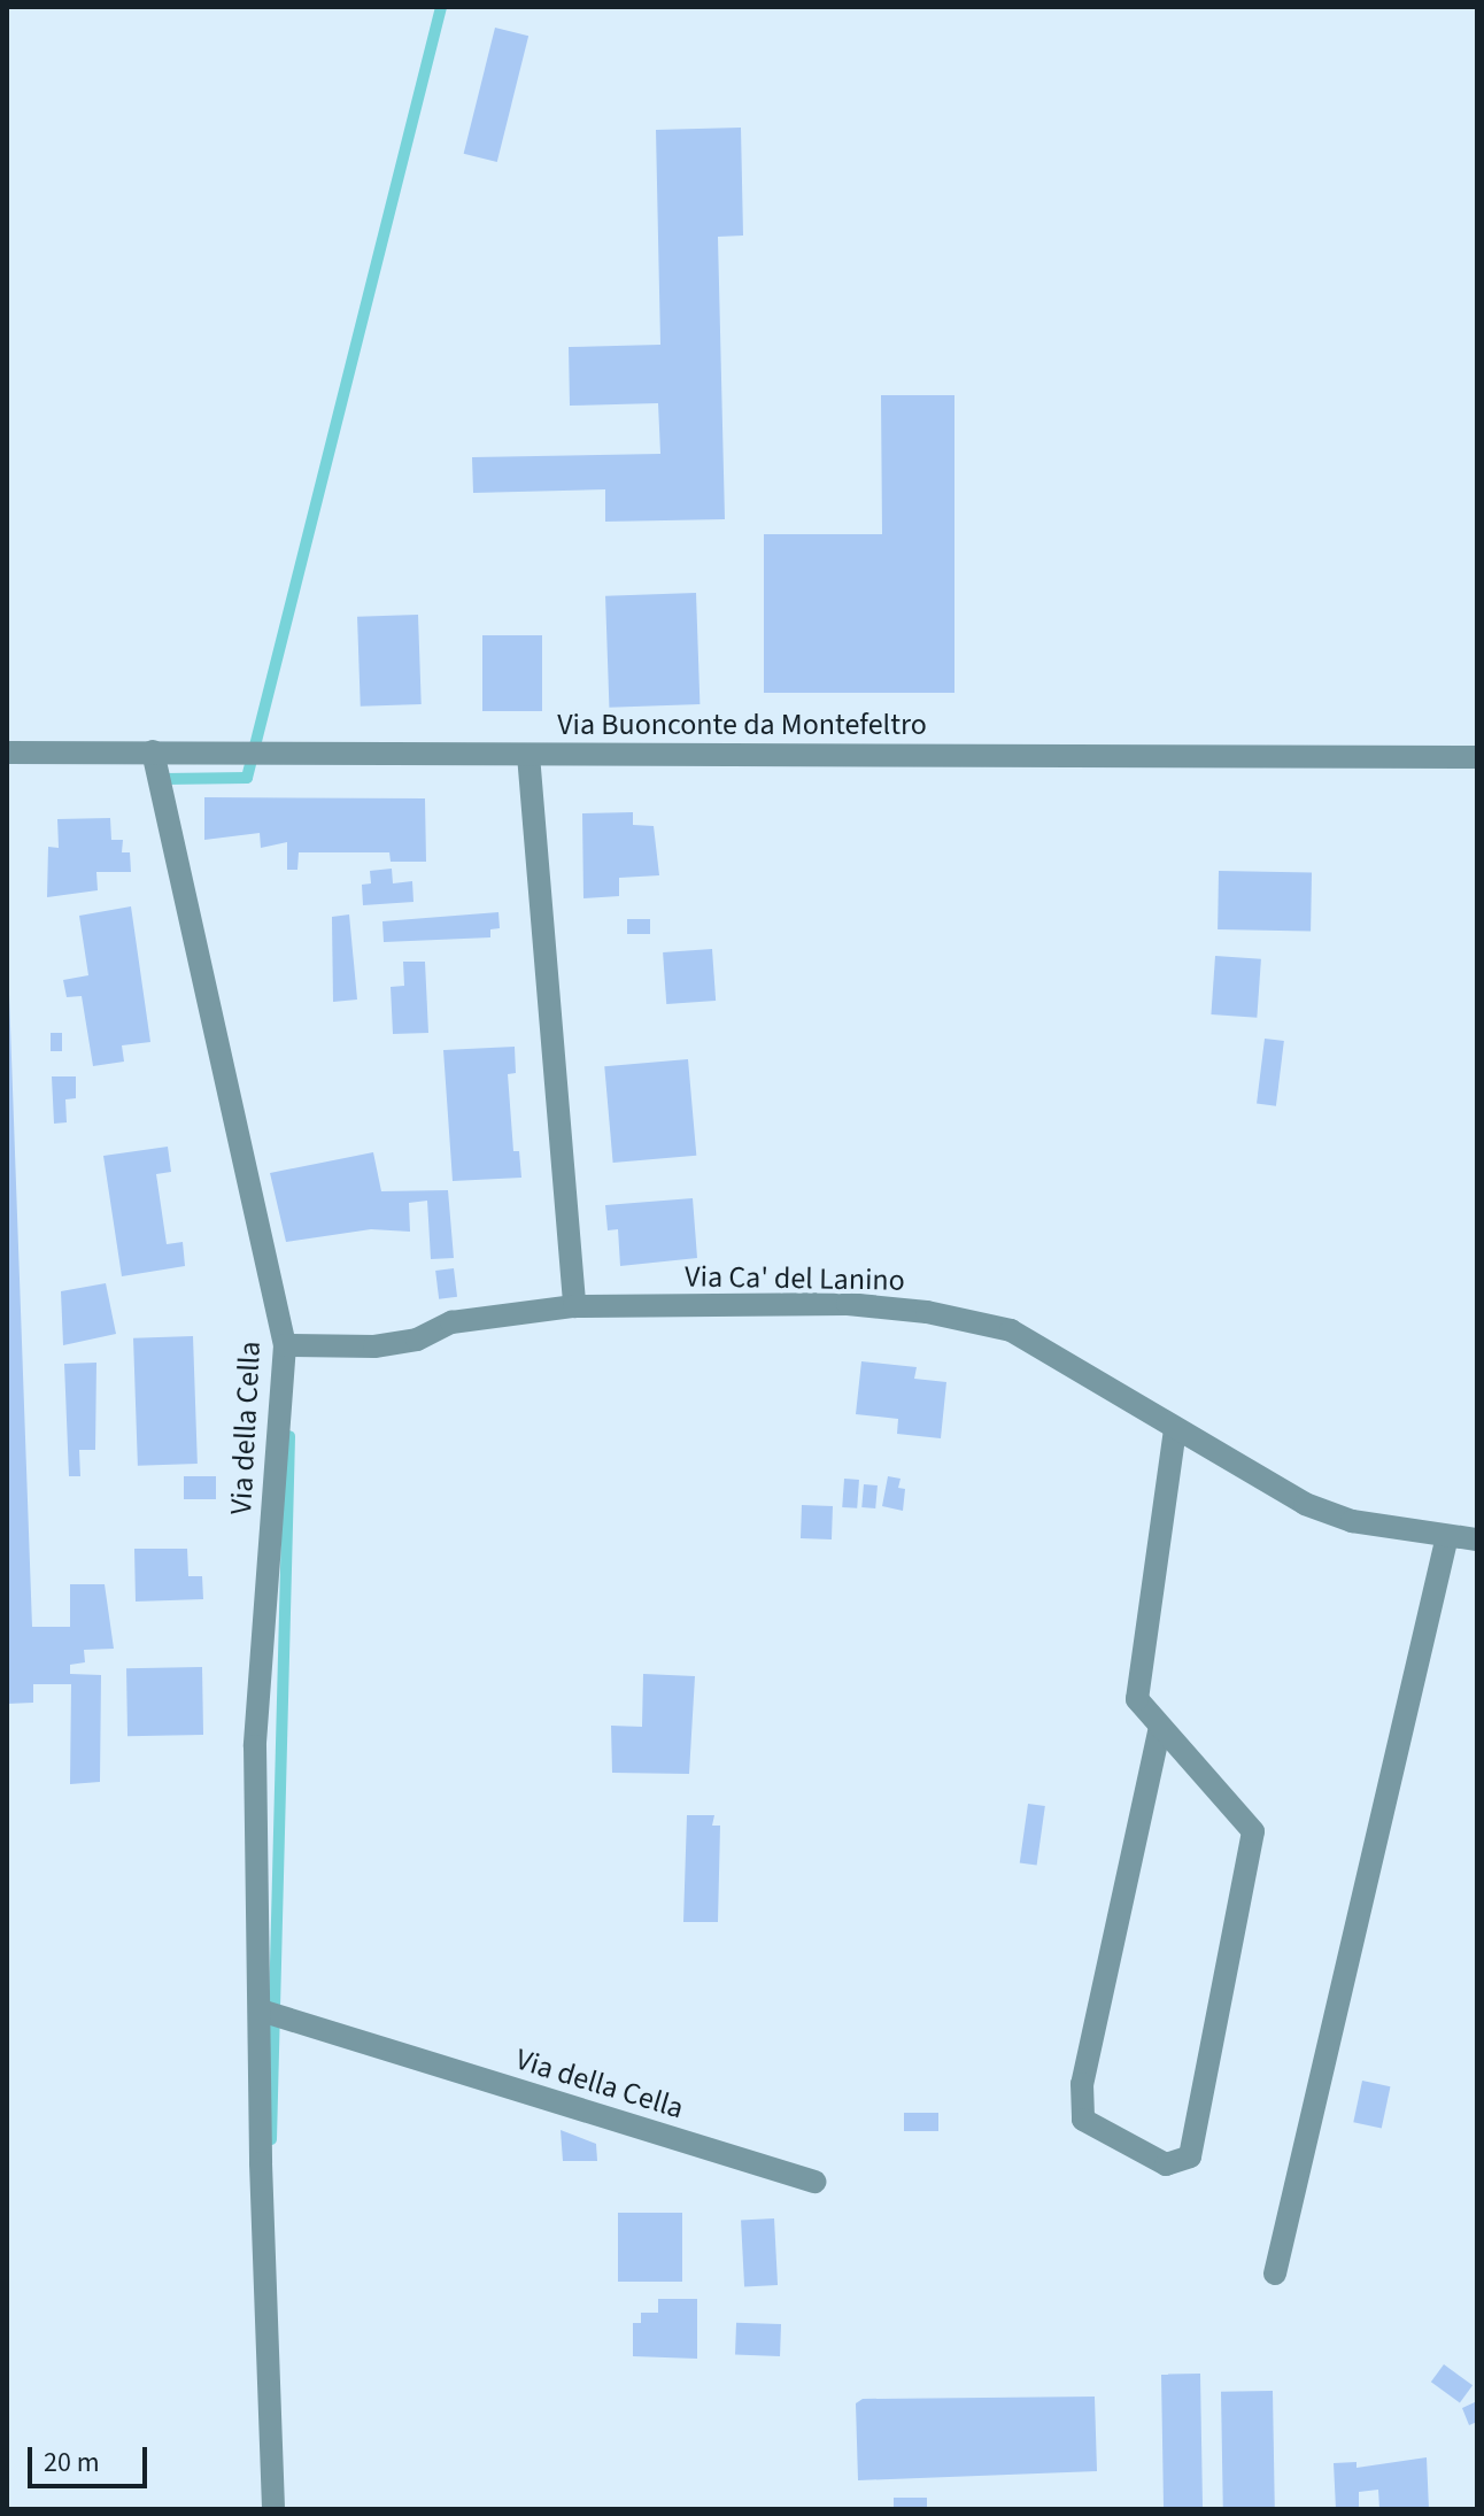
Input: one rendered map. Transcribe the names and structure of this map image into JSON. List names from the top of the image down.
{
  "streets": {
    "street": ["Via Buonconte da Montefeltro", "Via Ca' del Lanino", "Via della Cella"]
  },
  "crossings": [
    ["Via Buonconte da Montefeltro", "Via della Cella"],
    ["Via Ca' del Lanino", "Via della Cella"]
  ],
  "scale_bar": "20 m"
}
